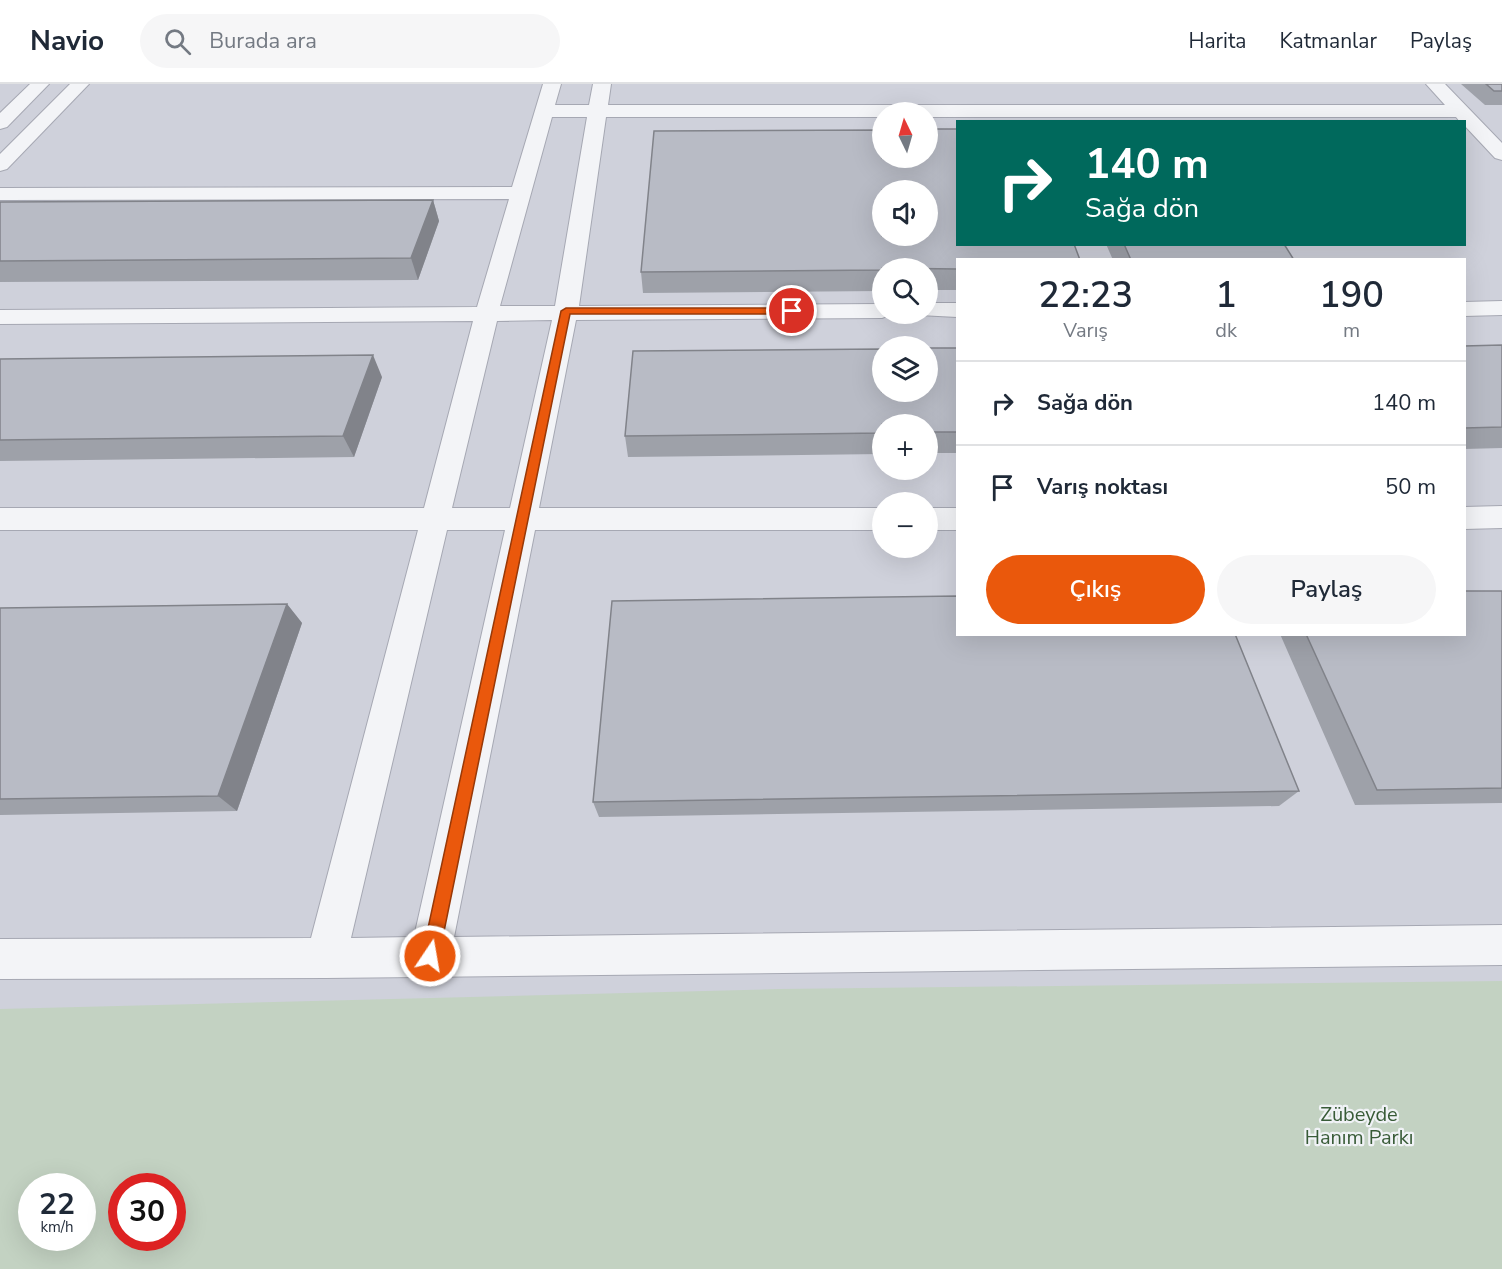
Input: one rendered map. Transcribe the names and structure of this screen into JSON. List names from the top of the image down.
{
  "parks": ["Zübeyde Hanım Parkı"],
  "north": "top",
  "page": {
    "header": "Navio",
    "search": "Burada ara",
    "nav": ["Harita", "Katmanlar", "Paylaş"],
    "map_buttons": ["+", "−"],
    "turn": ["140 m", "Sağa dön"],
    "eta": [
      "22:23",
      "Varış",
      "1",
      "dk",
      "190",
      "m"
    ],
    "list": [
      {
        "name": "Sağa dön",
        "value": "140 m"
      },
      {
        "name": "Varış noktası",
        "value": "50 m"
      }
    ],
    "buttons": ["Çıkış", "Paylaş"],
    "speed": "22 km/h",
    "limit": "30"
  }
}
